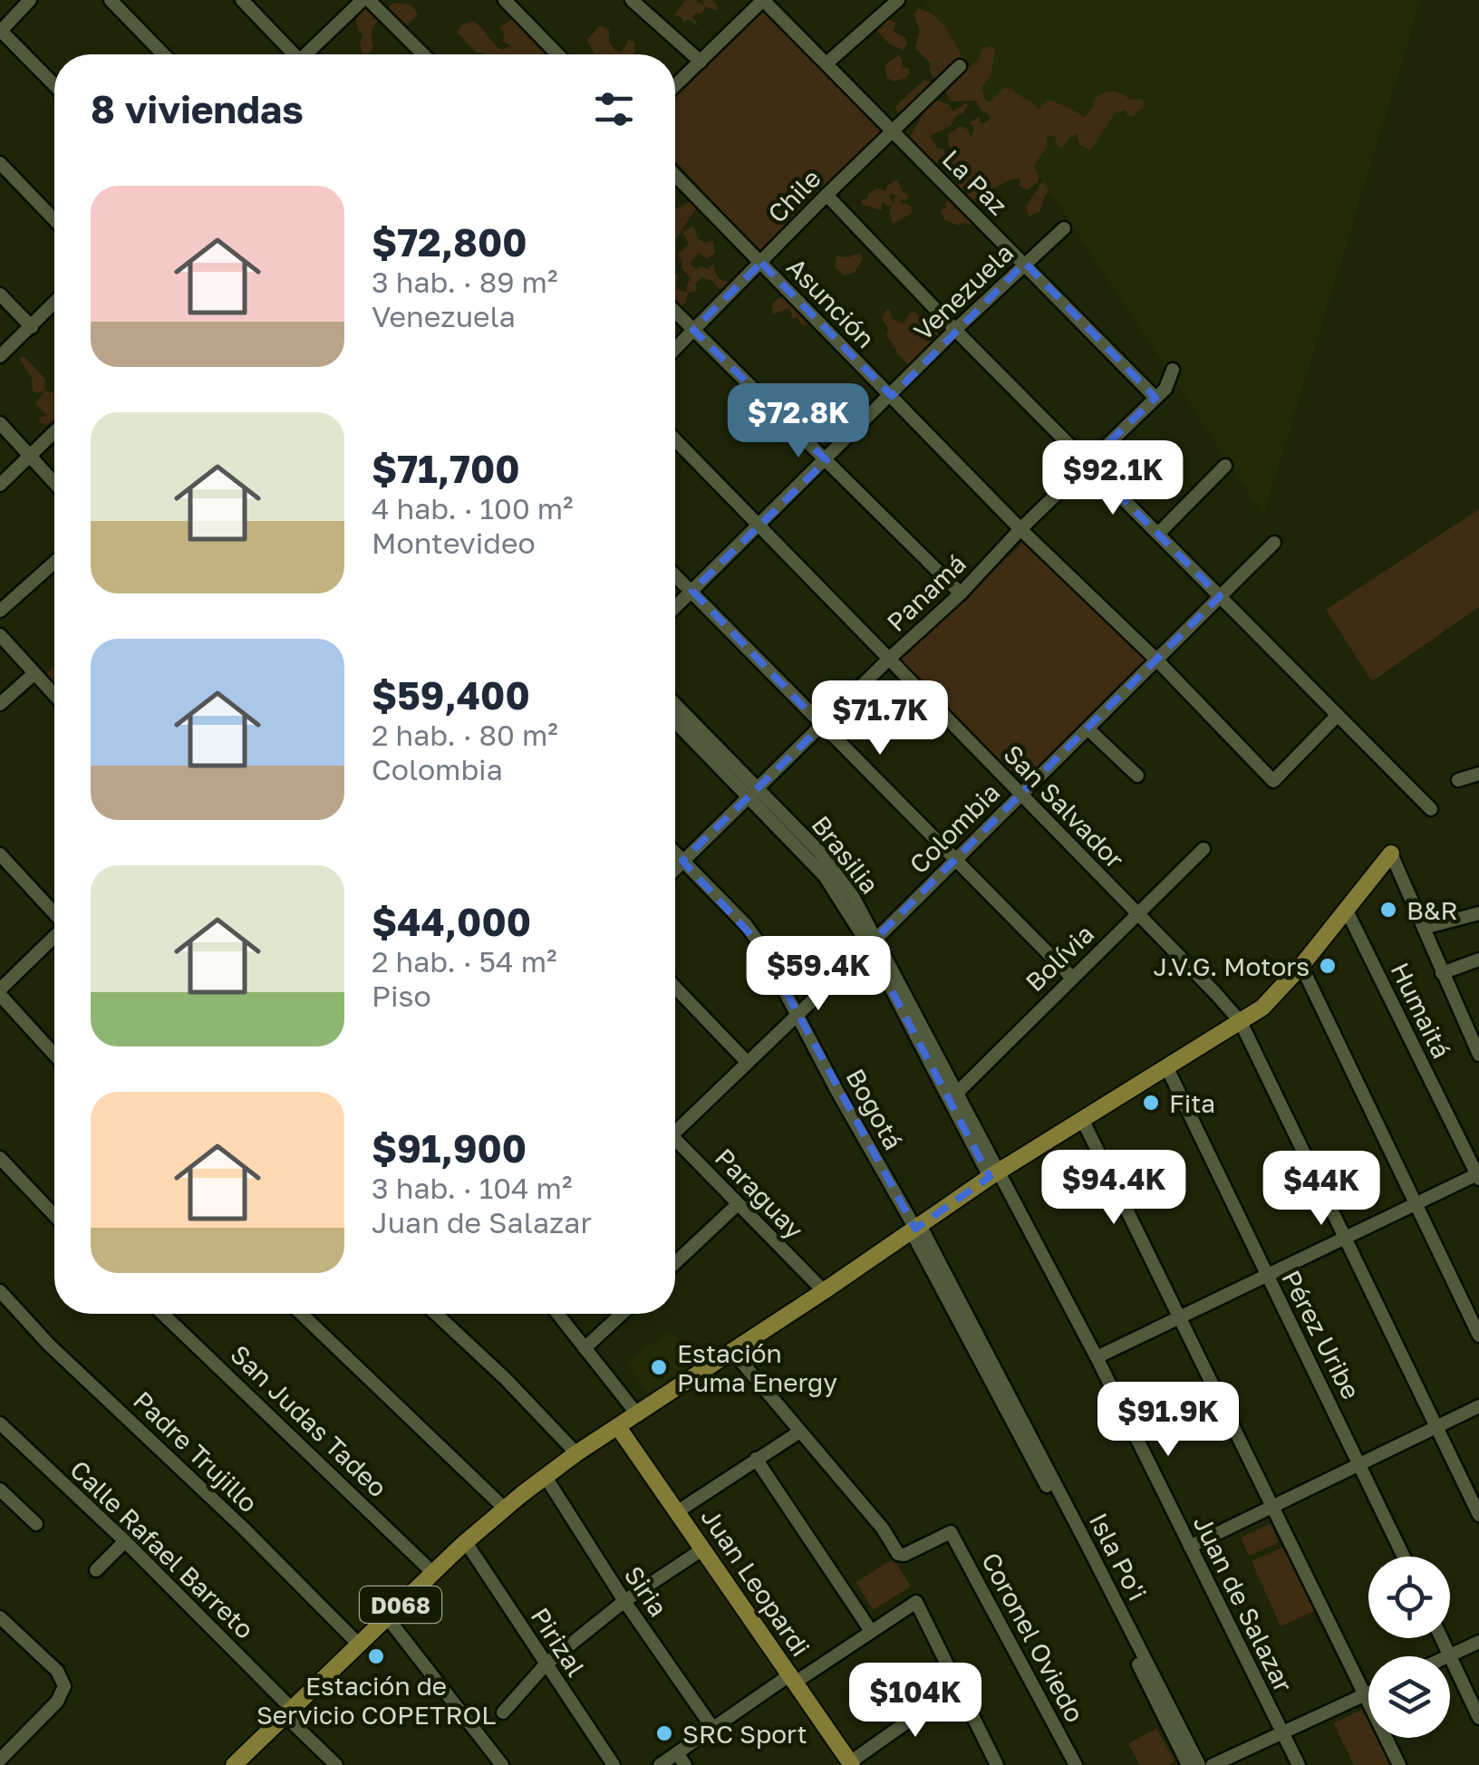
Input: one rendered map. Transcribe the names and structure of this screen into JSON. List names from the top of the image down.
{
  "streets": {
    "main road": ["Juan Leopardi", "D068"],
    "street": [
      "La Paz",
      "Chile",
      "Venezuela",
      "Asunción",
      "Panamá",
      "San Salvador",
      "Colombia",
      "Brasilia",
      "Bolívia",
      "Humaitá",
      "Bogotá",
      "Paraguay",
      "Pérez Uribe",
      "San Judas Tadeo",
      "Padre Trujillo",
      "Calle Rafael Barreto",
      "Isla Po'i",
      "Siria",
      "Juan de Salazar",
      "Coronel Oviedo",
      "Pirizal"
    ]
  },
  "crossings": [
    ["La Paz", "Chile"],
    ["La Paz", "Venezuela"],
    ["La Paz", "Panamá"],
    ["Chile", "Asunción"],
    ["Venezuela", "Asunción"],
    ["Venezuela", "San Salvador"],
    ["Asunción", "Panamá"],
    ["Asunción", "Colombia"],
    ["Panamá", "San Salvador"],
    ["Panamá", "Brasilia"],
    ["Panamá", "Bogotá"],
    ["San Salvador", "Colombia"],
    ["San Salvador", "Bolívia"],
    ["San Salvador", "D068"],
    ["Colombia", "Brasilia"],
    ["Colombia", "Bogotá"],
    ["Brasilia", "Bolívia"],
    ["Brasilia", "Juan de Salazar"],
    ["Brasilia", "D068"],
    ["Humaitá", "D068"],
    ["Bogotá", "Isla Po'i"],
    ["Bogotá", "D068"],
    ["Paraguay", "D068"],
    ["Pérez Uribe", "D068"],
    ["San Judas Tadeo", "D068"],
    ["Padre Trujillo", "D068"],
    ["Calle Rafael Barreto", "D068"],
    ["Isla Po'i", "D068"],
    ["Juan Leopardi", "D068"],
    ["Siria", "D068"],
    ["Juan de Salazar", "D068"],
    ["D068", "Pirizal"]
  ],
  "places": [
    "B&R",
    "J.V.G. Motors",
    "Fita",
    "Estación Puma Energy",
    "Estación de Servicio COPETROL",
    "SRC Sport"
  ],
  "page": {
    "heading": "8 viviendas",
    "list": [
      {
        "name": "$72,800",
        "note": "3 hab. · 89 m² · Venezuela"
      },
      {
        "name": "$71,700",
        "note": "4 hab. · 100 m² · Montevideo"
      },
      {
        "name": "$59,400",
        "note": "2 hab. · 80 m² · Colombia"
      },
      {
        "name": "$44,000",
        "note": "2 hab. · 54 m² · Piso"
      },
      {
        "name": "$91,900",
        "note": "3 hab. · 104 m² · Juan de Salazar"
      }
    ],
    "price": [
      "$72.8K",
      "$92.1K",
      "$71.7K",
      "$59.4K",
      "$94.4K",
      "$44K",
      "$91.9K",
      "$104K"
    ]
  }
}
